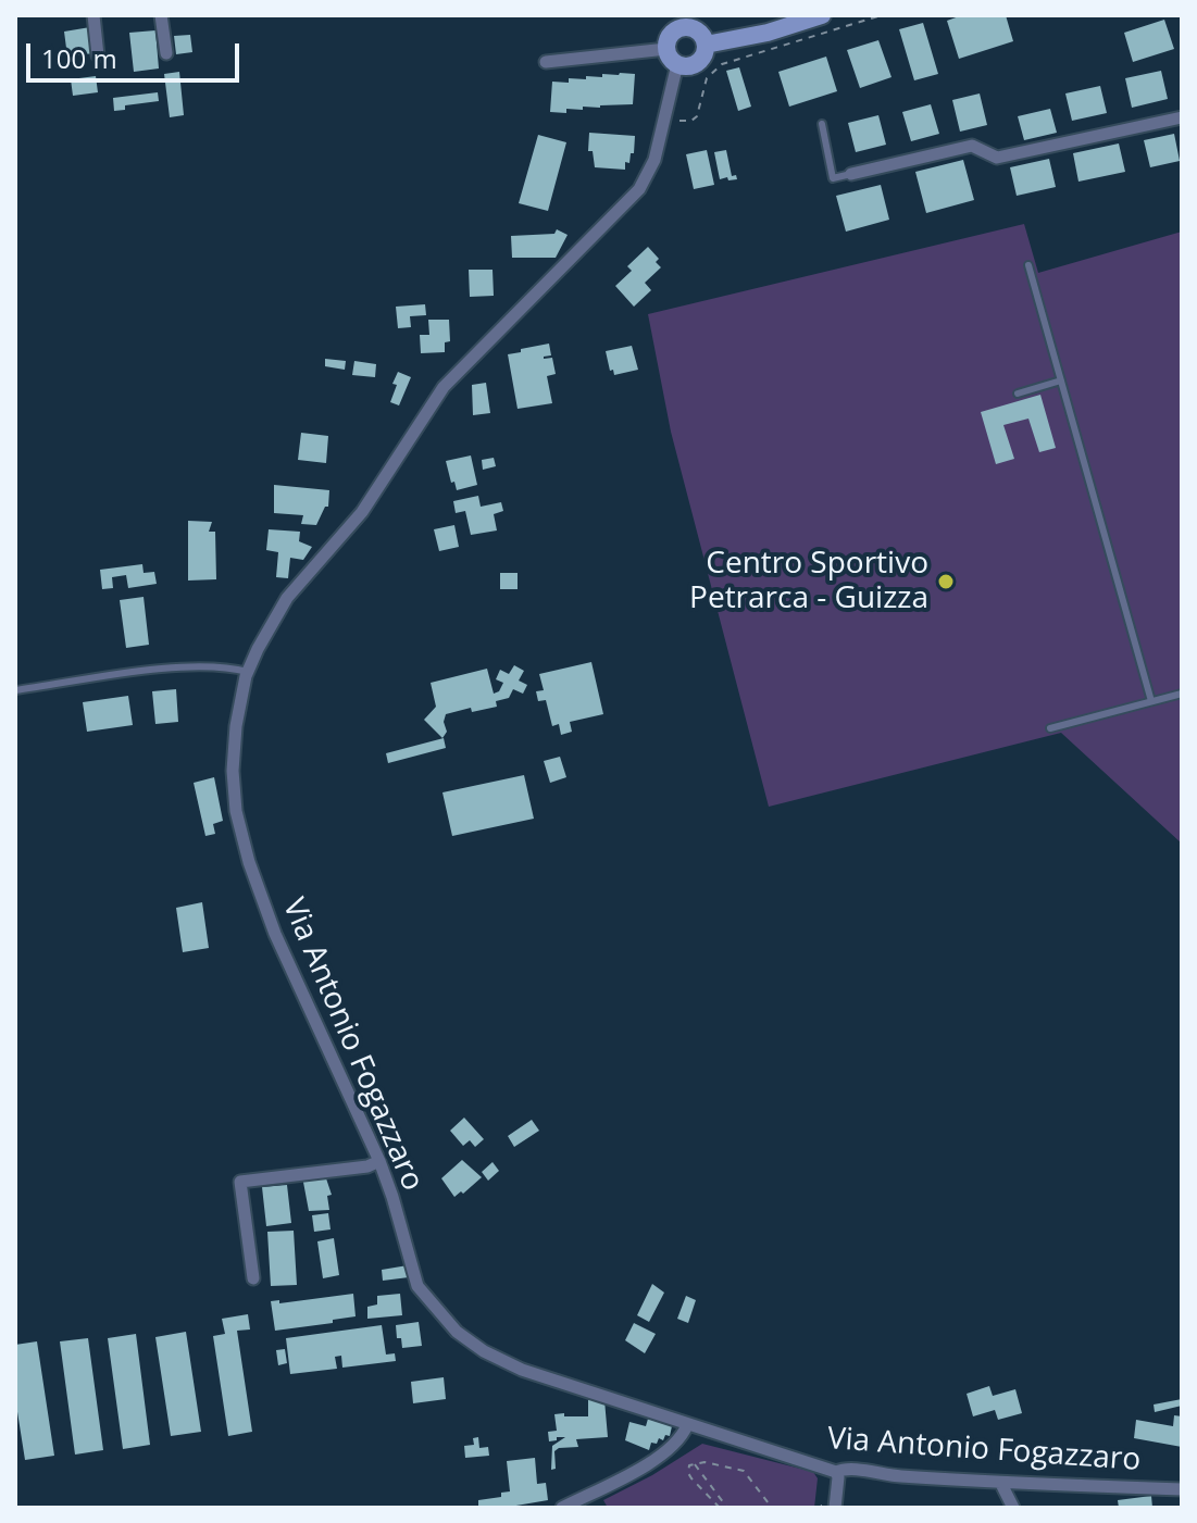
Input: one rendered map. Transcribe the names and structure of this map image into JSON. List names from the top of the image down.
{
  "streets": {
    "street": ["Via Antonio Fogazzaro"]
  },
  "places": ["Centro Sportivo Petrarca - Guizza"],
  "scale_bar": "100 m"
}
